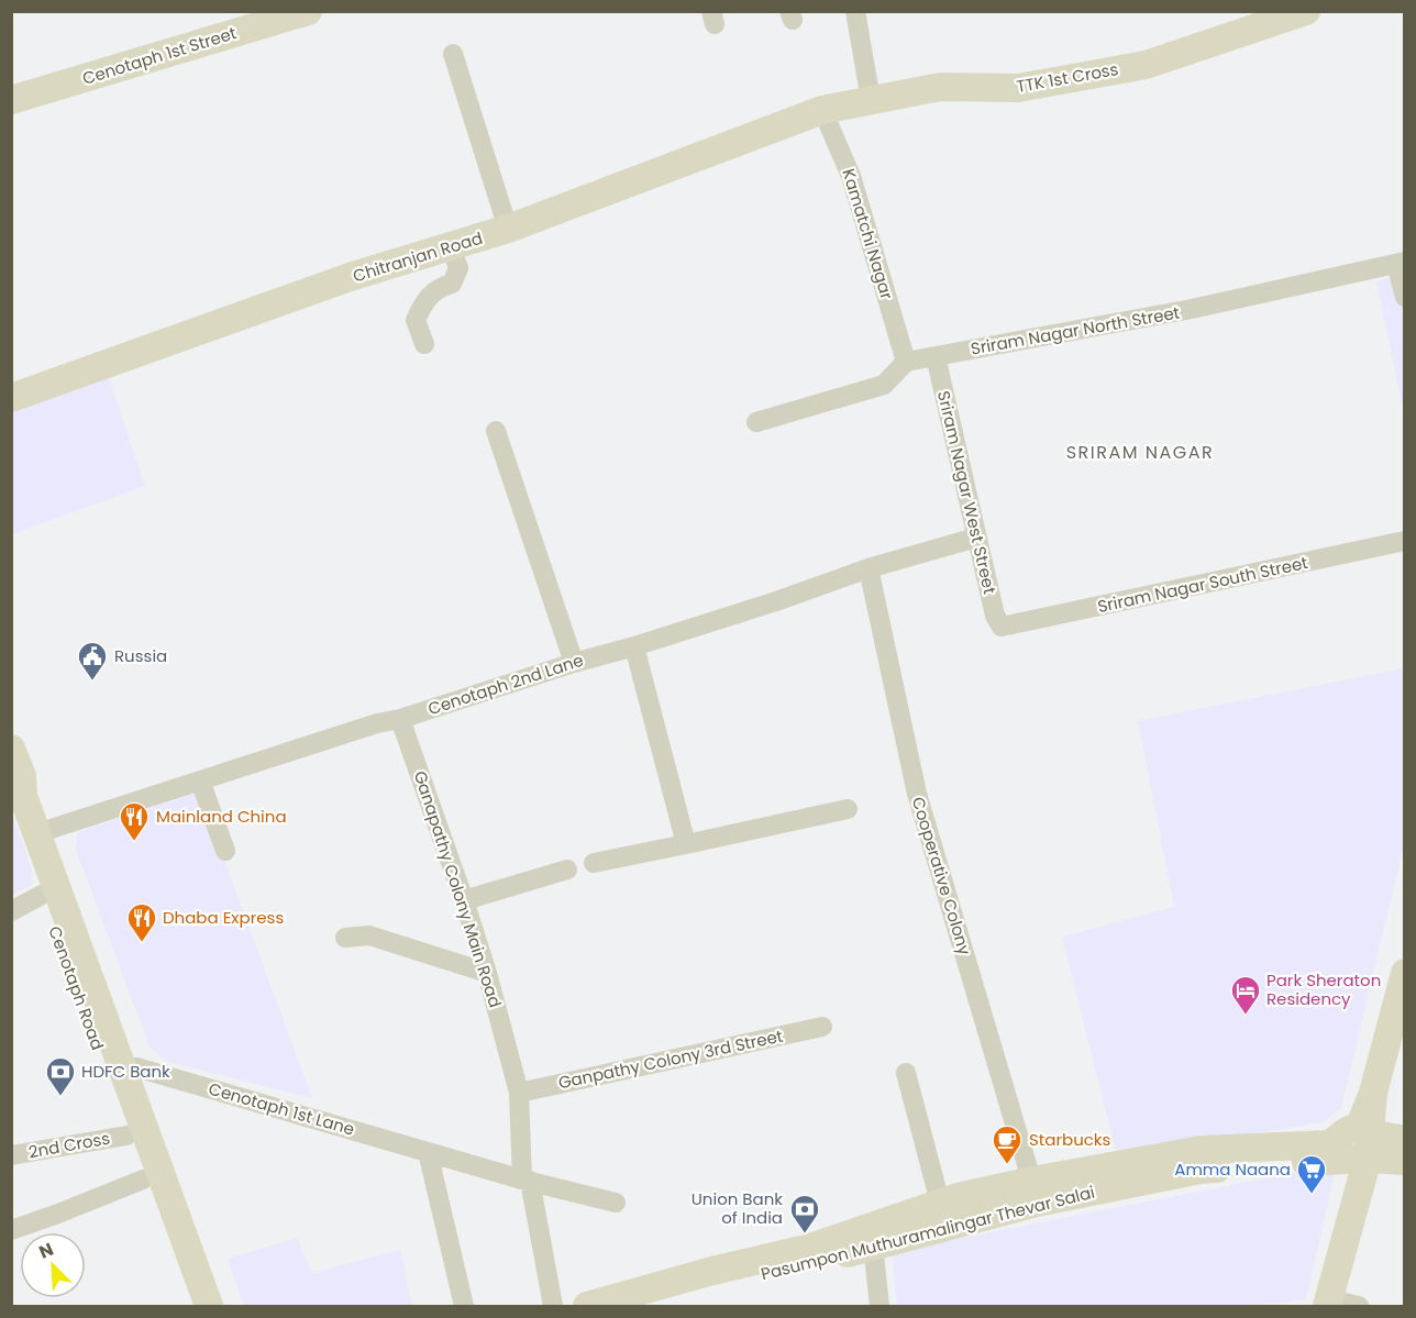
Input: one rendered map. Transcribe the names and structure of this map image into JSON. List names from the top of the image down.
{
  "streets": {
    "street": [
      "Cenotaph 1st Street",
      "TTK 1st Cross",
      "Kamatchi Nagar",
      "Chitranjan Road",
      "Sriram Nagar North Street",
      "Sriram Nagar West Street",
      "Sriram Nagar South Street",
      "Cenotaph 2nd Lane",
      "Cooperative Colony",
      "Ganapathy Colony Main Road",
      "Cenotaph Road",
      "Ganpathy Colony 3rd Street",
      "Cenotaph 1st Lane",
      "2nd Cross",
      "Pasumpon Muthuramalingar Thevar Salai"
    ]
  },
  "crossings": [
    ["TTK 1st Cross", "Kamatchi Nagar"],
    ["TTK 1st Cross", "Chitranjan Road"],
    ["Kamatchi Nagar", "Chitranjan Road"],
    ["Kamatchi Nagar", "Sriram Nagar North Street"],
    ["Sriram Nagar North Street", "Sriram Nagar West Street"],
    ["Sriram Nagar West Street", "Sriram Nagar South Street"],
    ["Sriram Nagar West Street", "Cenotaph 2nd Lane"],
    ["Cenotaph 2nd Lane", "Cooperative Colony"],
    ["Cenotaph 2nd Lane", "Ganapathy Colony Main Road"],
    ["Cenotaph 2nd Lane", "Cenotaph Road"],
    ["Cooperative Colony", "Pasumpon Muthuramalingar Thevar Salai"],
    ["Ganapathy Colony Main Road", "Ganpathy Colony 3rd Street"],
    ["Ganapathy Colony Main Road", "Cenotaph 1st Lane"],
    ["Cenotaph Road", "Cenotaph 1st Lane"],
    ["Cenotaph Road", "2nd Cross"]
  ],
  "districts": ["SRIRAM NAGAR"],
  "places": {
    "public building": ["Russia"],
    "restaurant": ["Mainland China", "Dhaba Express"],
    "hotel": ["Park Sheraton Residency"],
    "bank": ["HDFC Bank", "Union Bank of India"],
    "cafe": ["Starbucks"],
    "supermarket": ["Amma Naana"]
  },
  "north": "top left"
}
